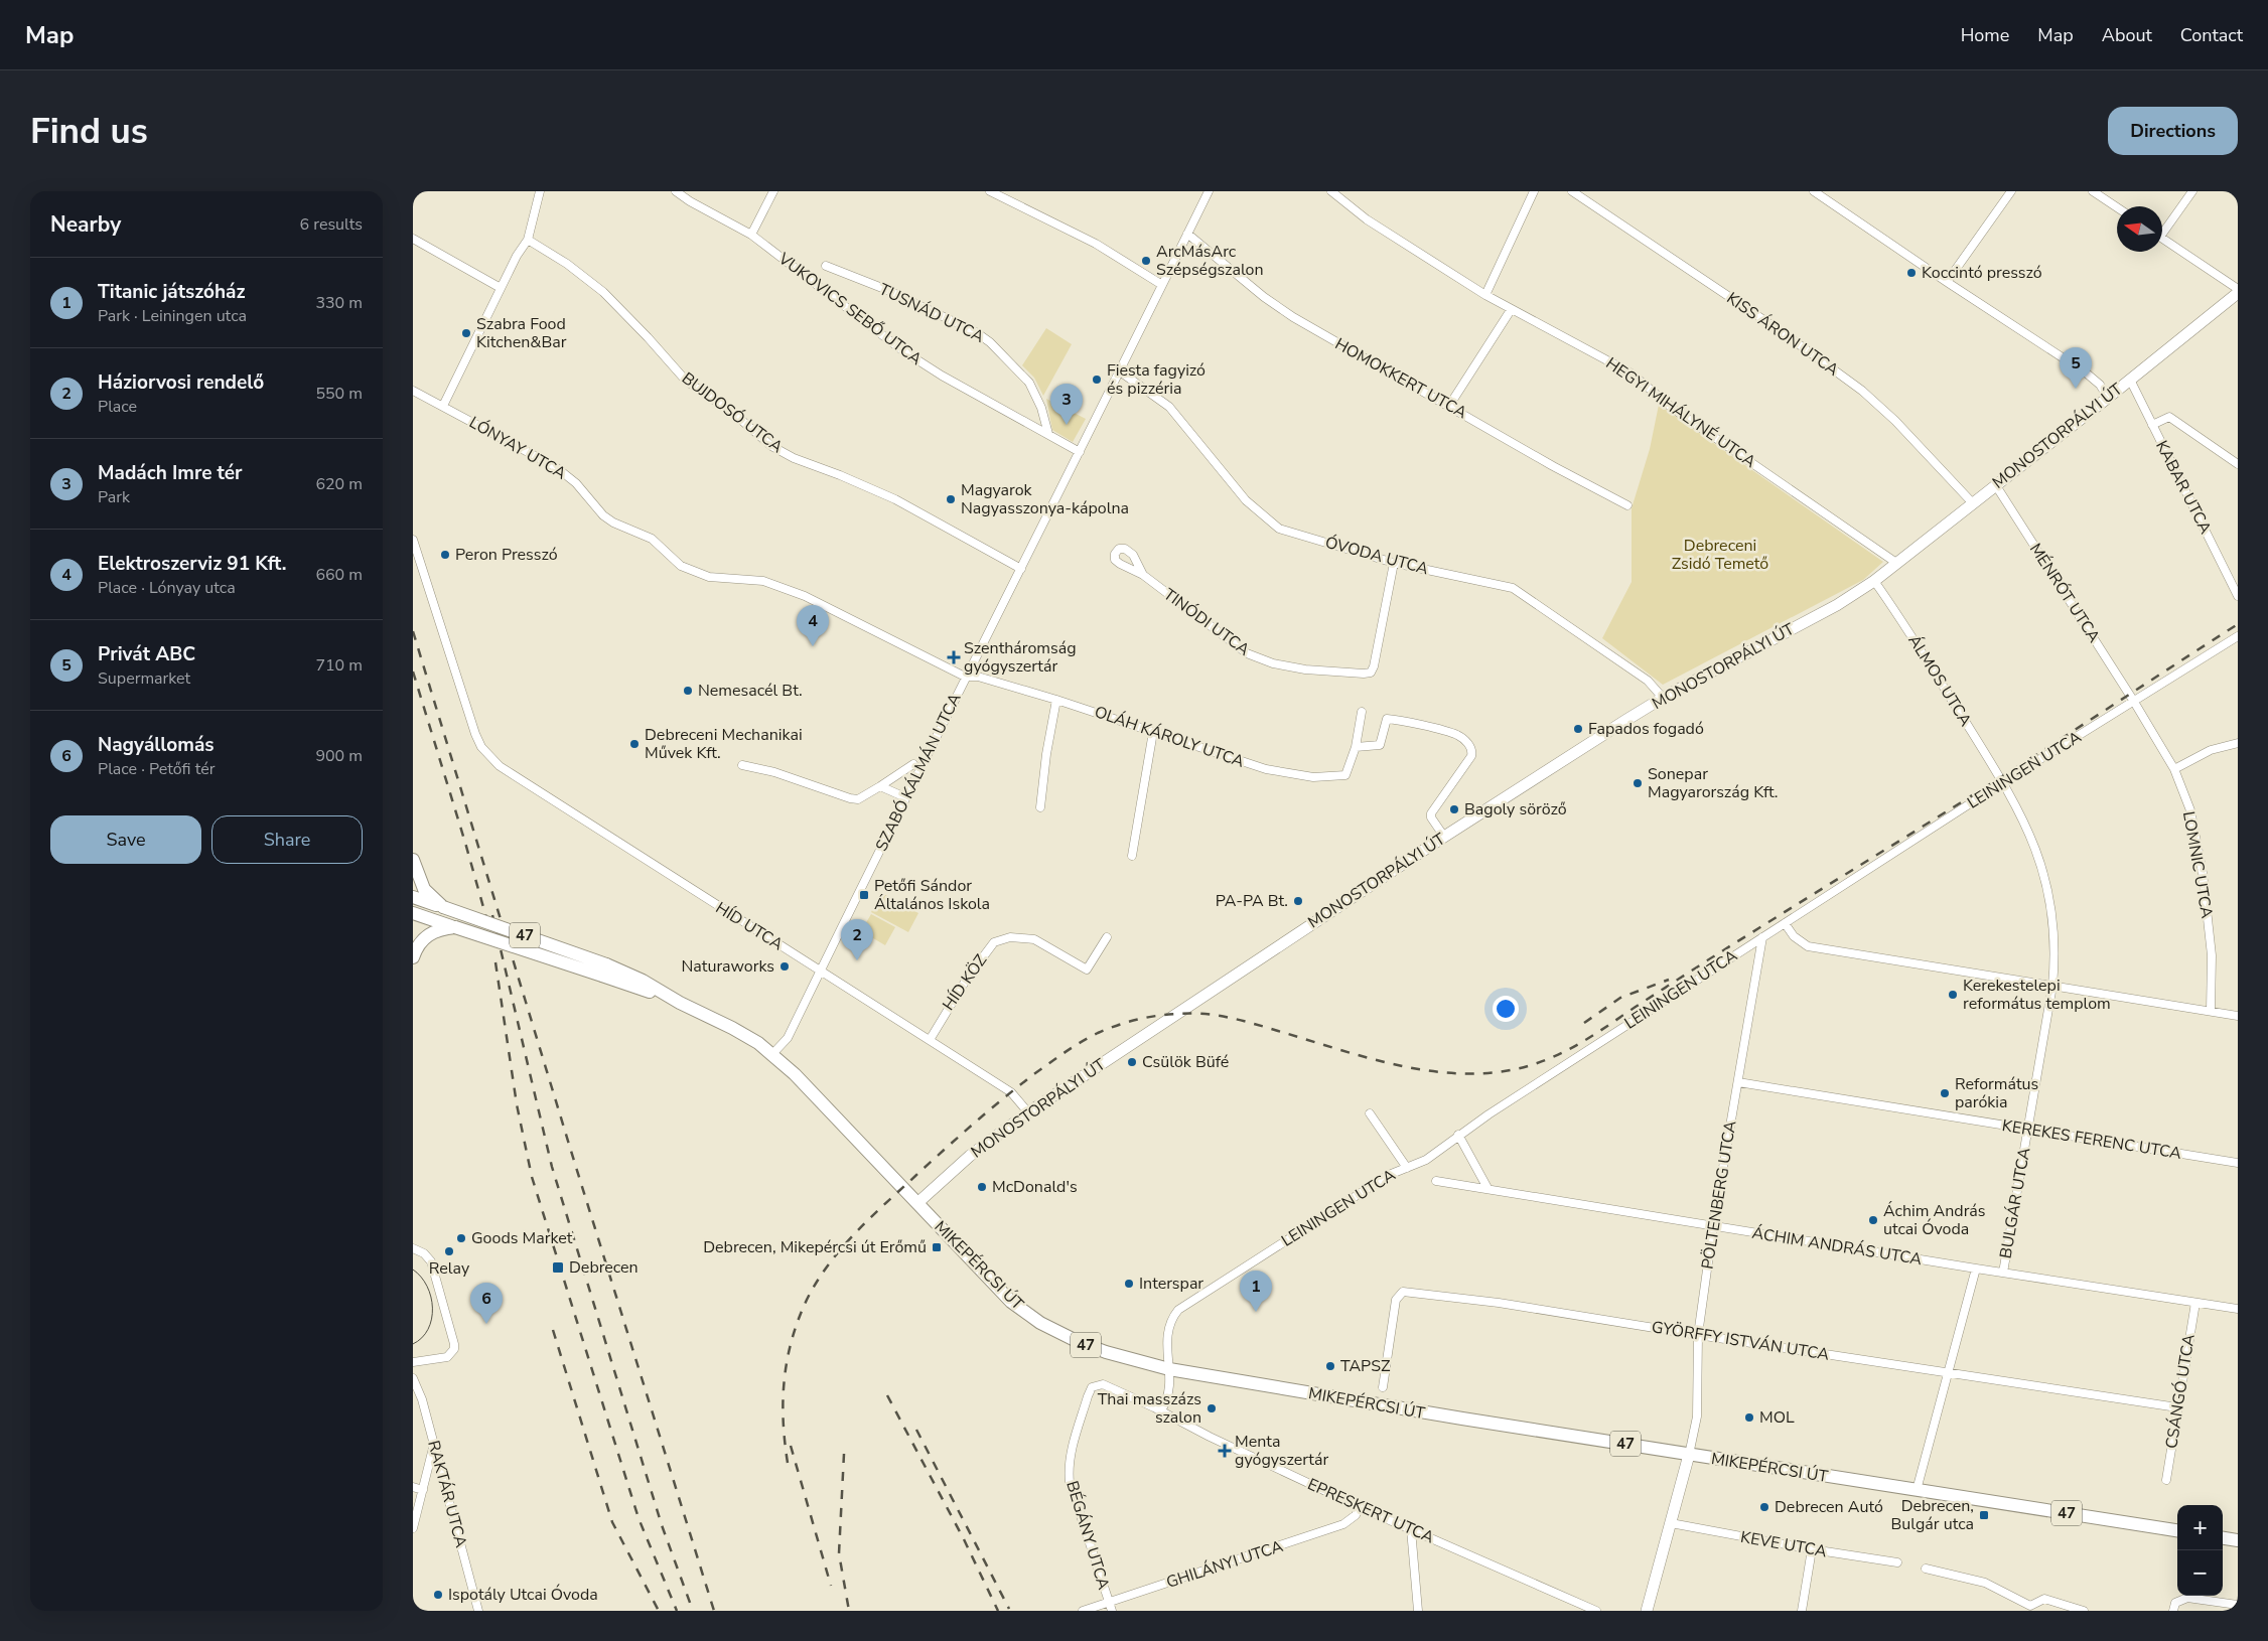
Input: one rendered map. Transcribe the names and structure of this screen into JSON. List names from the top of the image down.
{
  "streets": {
    "main road": ["47", "MIKEPÉRCSI ÚT"],
    "street": [
      "VUKOVICS SEBŐ UTCA",
      "TUSNÁD UTCA",
      "KISS ÁRON UTCA",
      "HOMOKKERT UTCA",
      "BUJDOSÓ UTCA",
      "HEGYI MIHÁLYNÉ UTCA",
      "MONOSTORPÁLYI ÚT",
      "LÓNYAY UTCA",
      "KABAR UTCA",
      "ÓVODA UTCA",
      "MÉNRÓT UTCA",
      "TINÓDI UTCA",
      "ÁLMOS UTCA",
      "OLÁH KÁROLY UTCA",
      "LEININGEN UTCA",
      "SZABÓ KÁLMÁN UTCA",
      "LOMNIC UTCA",
      "HÍD UTCA",
      "HÍD KÖZ",
      "KEREKES FERENC UTCA",
      "PÖLTENBERG UTCA",
      "BULGÁR UTCA",
      "ÁCHIM ANDRÁS UTCA",
      "GYÖRFFY ISTVÁN UTCA",
      "CSÁNGÓ UTCA",
      "RAKTÁR UTCA",
      "EPRESKERT UTCA",
      "BÉGÁNY UTCA",
      "KEVE UTCA",
      "GHILÁNYI UTCA"
    ]
  },
  "crossings": [
    ["VUKOVICS SEBŐ UTCA", "TUSNÁD UTCA"],
    ["VUKOVICS SEBŐ UTCA", "SZABÓ KÁLMÁN UTCA"],
    ["KISS ÁRON UTCA", "MONOSTORPÁLYI ÚT"],
    ["HOMOKKERT UTCA", "SZABÓ KÁLMÁN UTCA"],
    ["BUJDOSÓ UTCA", "SZABÓ KÁLMÁN UTCA"],
    ["HEGYI MIHÁLYNÉ UTCA", "MONOSTORPÁLYI ÚT"],
    ["MONOSTORPÁLYI ÚT", "KABAR UTCA"],
    ["MONOSTORPÁLYI ÚT", "ÓVODA UTCA"],
    ["MONOSTORPÁLYI ÚT", "MÉNRÓT UTCA"],
    ["MONOSTORPÁLYI ÚT", "ÁLMOS UTCA"],
    ["MONOSTORPÁLYI ÚT", "HÍD UTCA"],
    ["MONOSTORPÁLYI ÚT", "MIKEPÉRCSI ÚT"],
    ["LÓNYAY UTCA", "OLÁH KÁROLY UTCA"],
    ["LÓNYAY UTCA", "SZABÓ KÁLMÁN UTCA"],
    ["ÓVODA UTCA", "TINÓDI UTCA"],
    ["ÓVODA UTCA", "SZABÓ KÁLMÁN UTCA"],
    ["MÉNRÓT UTCA", "LEININGEN UTCA"],
    ["MÉNRÓT UTCA", "LOMNIC UTCA"],
    ["ÁLMOS UTCA", "LEININGEN UTCA"],
    ["ÁLMOS UTCA", "BULGÁR UTCA"],
    ["OLÁH KÁROLY UTCA", "SZABÓ KÁLMÁN UTCA"],
    ["LEININGEN UTCA", "LOMNIC UTCA"],
    ["LEININGEN UTCA", "PÖLTENBERG UTCA"],
    ["LEININGEN UTCA", "BULGÁR UTCA"],
    ["LEININGEN UTCA", "MIKEPÉRCSI ÚT"],
    ["SZABÓ KÁLMÁN UTCA", "HÍD UTCA"],
    ["SZABÓ KÁLMÁN UTCA", "MIKEPÉRCSI ÚT"],
    ["HÍD UTCA", "HÍD KÖZ"],
    ["47", "MIKEPÉRCSI ÚT"],
    ["KEREKES FERENC UTCA", "PÖLTENBERG UTCA"],
    ["KEREKES FERENC UTCA", "BULGÁR UTCA"],
    ["PÖLTENBERG UTCA", "ÁCHIM ANDRÁS UTCA"],
    ["PÖLTENBERG UTCA", "MIKEPÉRCSI ÚT"],
    ["PÖLTENBERG UTCA", "GYÖRFFY ISTVÁN UTCA"],
    ["BULGÁR UTCA", "ÁCHIM ANDRÁS UTCA"],
    ["BULGÁR UTCA", "MIKEPÉRCSI ÚT"],
    ["BULGÁR UTCA", "GYÖRFFY ISTVÁN UTCA"],
    ["ÁCHIM ANDRÁS UTCA", "CSÁNGÓ UTCA"],
    ["GYÖRFFY ISTVÁN UTCA", "CSÁNGÓ UTCA"],
    ["EPRESKERT UTCA", "BÉGÁNY UTCA"],
    ["EPRESKERT UTCA", "GHILÁNYI UTCA"],
    ["BÉGÁNY UTCA", "GHILÁNYI UTCA"]
  ],
  "parks": ["Debreceni Zsidó Temető"],
  "places": {
    "other": [
      "ArcMásArc Szépségszalon",
      "Koccintó presszó",
      "Szabra Food Kitchen&Bar",
      "Fiesta fagyizó és pizzéria",
      "Magyarok Nagyasszonya-kápolna",
      "Peron Presszó",
      "Nemesacél Bt.",
      "Fapados fogadó",
      "Debreceni Mechanikai Művek Kft.",
      "Sonepar Magyarország Kft.",
      "Bagoly söröző",
      "PA-PA Bt.",
      "Naturaworks",
      "Kerekestelepi református templom",
      "Csülök Büfé",
      "Református parókia",
      "McDonald's",
      "Áchim András utcai Óvoda",
      "Goods Market",
      "Relay",
      "Interspar",
      "TAPSZ",
      "Thai masszázs szalon",
      "MOL",
      "Debrecen Autó",
      "Ispotály Utcai Óvoda"
    ],
    "health": ["Szentháromság gyógyszertár", "Menta gyógyszertár"],
    "transit": [
      "Petőfi Sándor Általános Iskola",
      "Debrecen, Mikepércsi út Erőmű",
      "Debrecen",
      "Debrecen, Bulgár utca"
    ]
  },
  "north": "left",
  "page": {
    "header": "Map",
    "nav": [
      "Home",
      "Map",
      "About",
      "Contact"
    ],
    "buttons": [
      "Directions",
      ["Save", "Share"]
    ],
    "title": "Find us",
    "heading": ["Nearby", "6 results"],
    "list": [
      {
        "mark": "1",
        "name": "Titanic játszóház",
        "note": "Park · Leiningen utca",
        "value": "330 m"
      },
      {
        "mark": "2",
        "name": "Háziorvosi rendelő",
        "note": "Place",
        "value": "550 m"
      },
      {
        "mark": "3",
        "name": "Madách Imre tér",
        "note": "Park",
        "value": "620 m"
      },
      {
        "mark": "4",
        "name": "Elektroszerviz 91 Kft.",
        "note": "Place · Lónyay utca",
        "value": "660 m"
      },
      {
        "mark": "5",
        "name": "Privát ABC",
        "note": "Supermarket",
        "value": "710 m"
      },
      {
        "mark": "6",
        "name": "Nagyállomás",
        "note": "Place · Petőfi tér",
        "value": "900 m"
      }
    ],
    "pins": [
      "5",
      "3",
      "4",
      "2",
      "1",
      "6"
    ],
    "map_buttons": ["+", "−"]
  }
}
